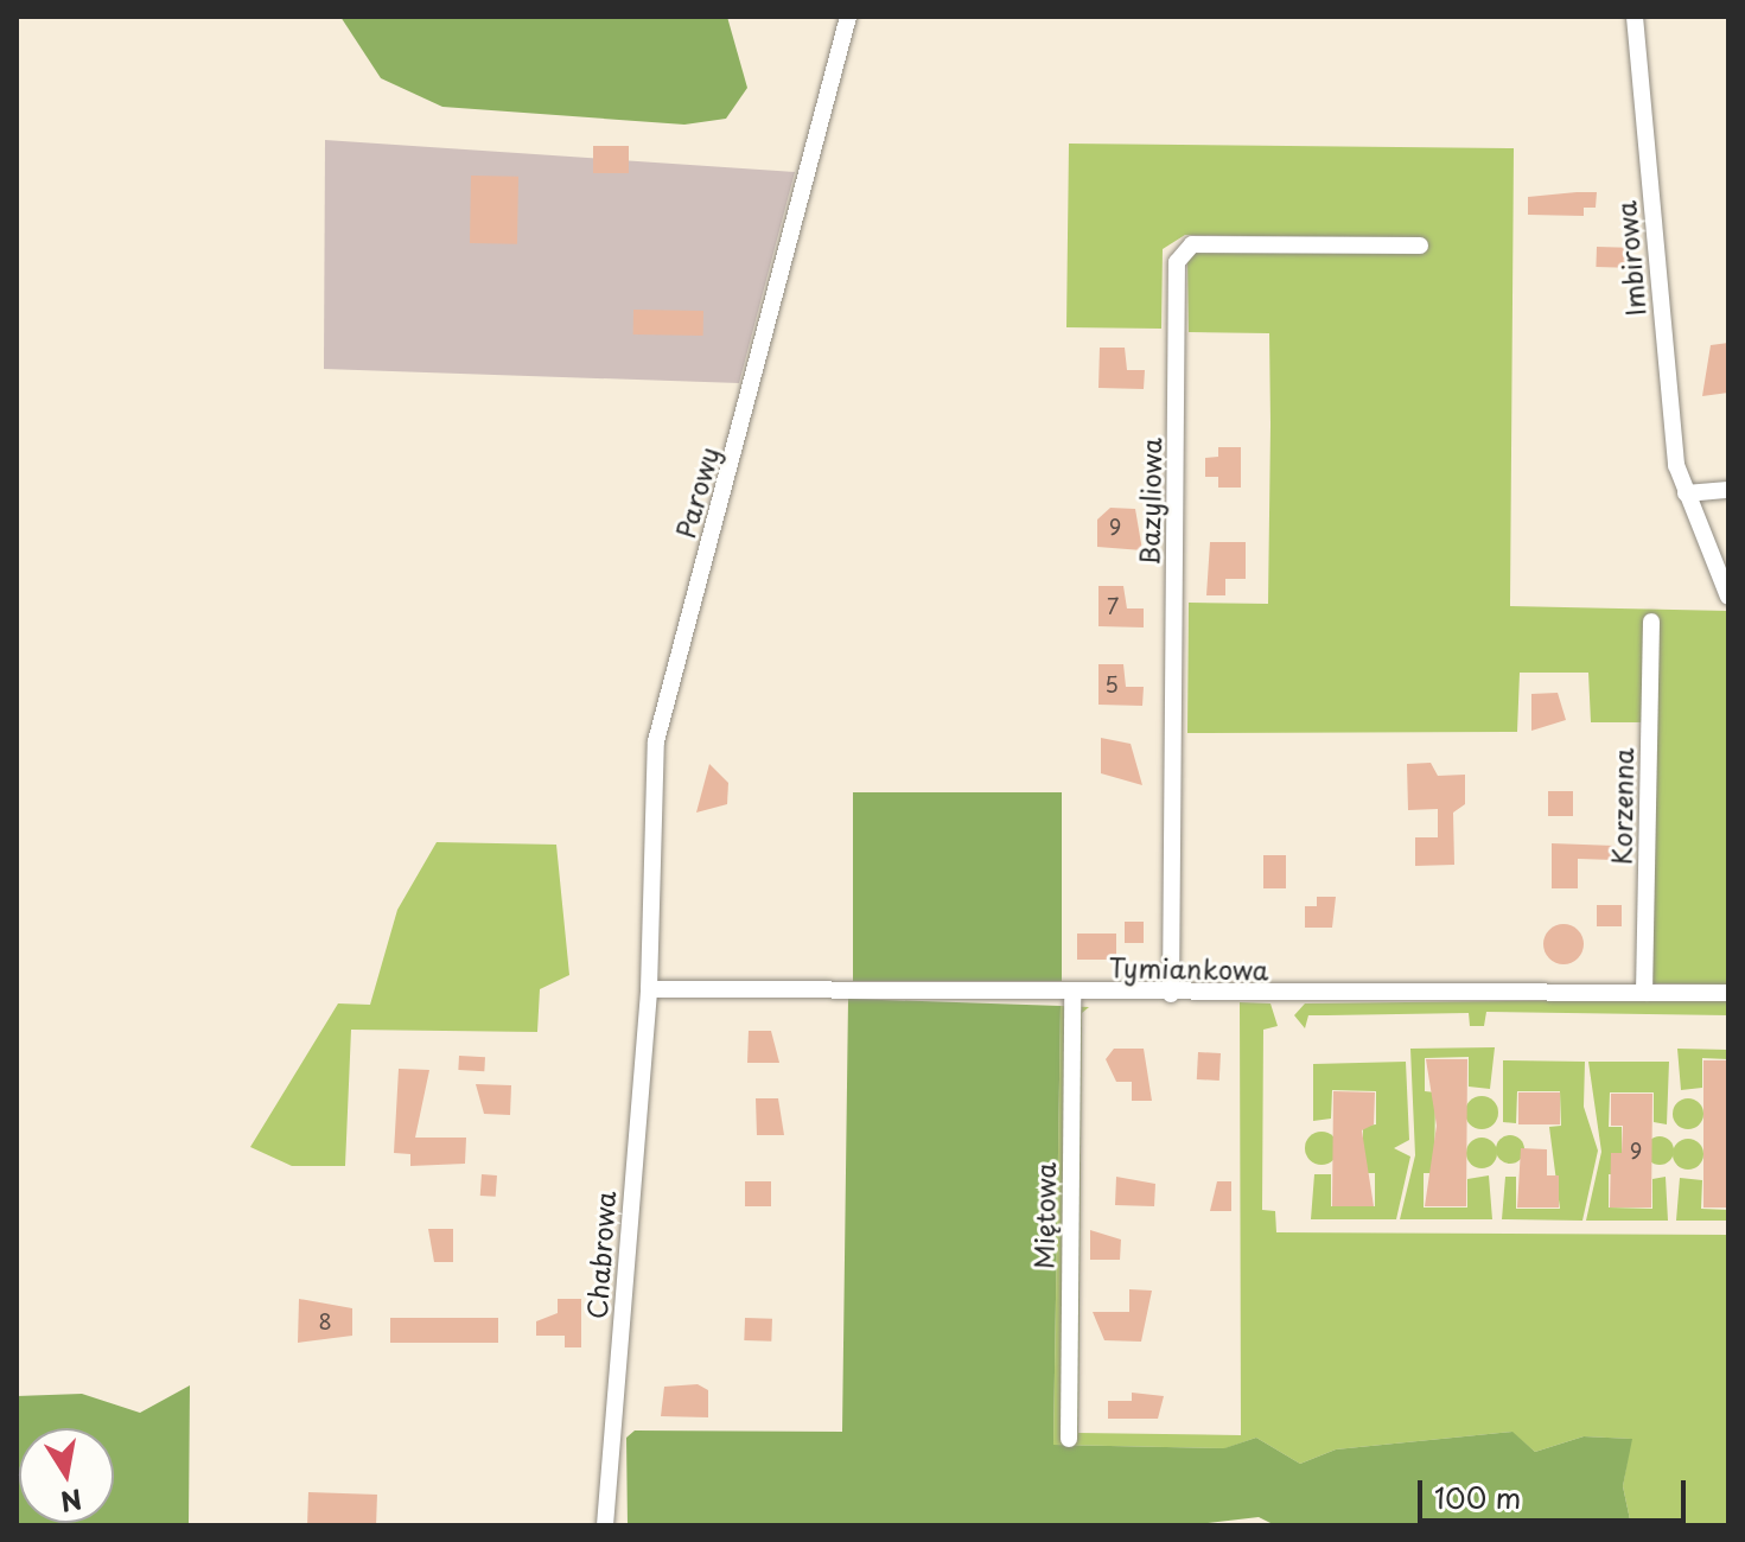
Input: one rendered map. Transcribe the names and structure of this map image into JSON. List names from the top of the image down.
{
  "streets": {
    "street": [
      "Imbirowa",
      "Parowy",
      "Bazyliowa",
      "Korzenna",
      "Tymiankowa",
      "Miętowa",
      "Chabrowa"
    ]
  },
  "crossings": [
    ["Parowy", "Tymiankowa"],
    ["Parowy", "Chabrowa"],
    ["Bazyliowa", "Tymiankowa"],
    ["Korzenna", "Tymiankowa"],
    ["Tymiankowa", "Miętowa"],
    ["Tymiankowa", "Chabrowa"]
  ],
  "house_numbers": [
    "9",
    "7",
    "5",
    "9",
    "8"
  ],
  "scale_bar": "100 m",
  "north": "bottom"
}
